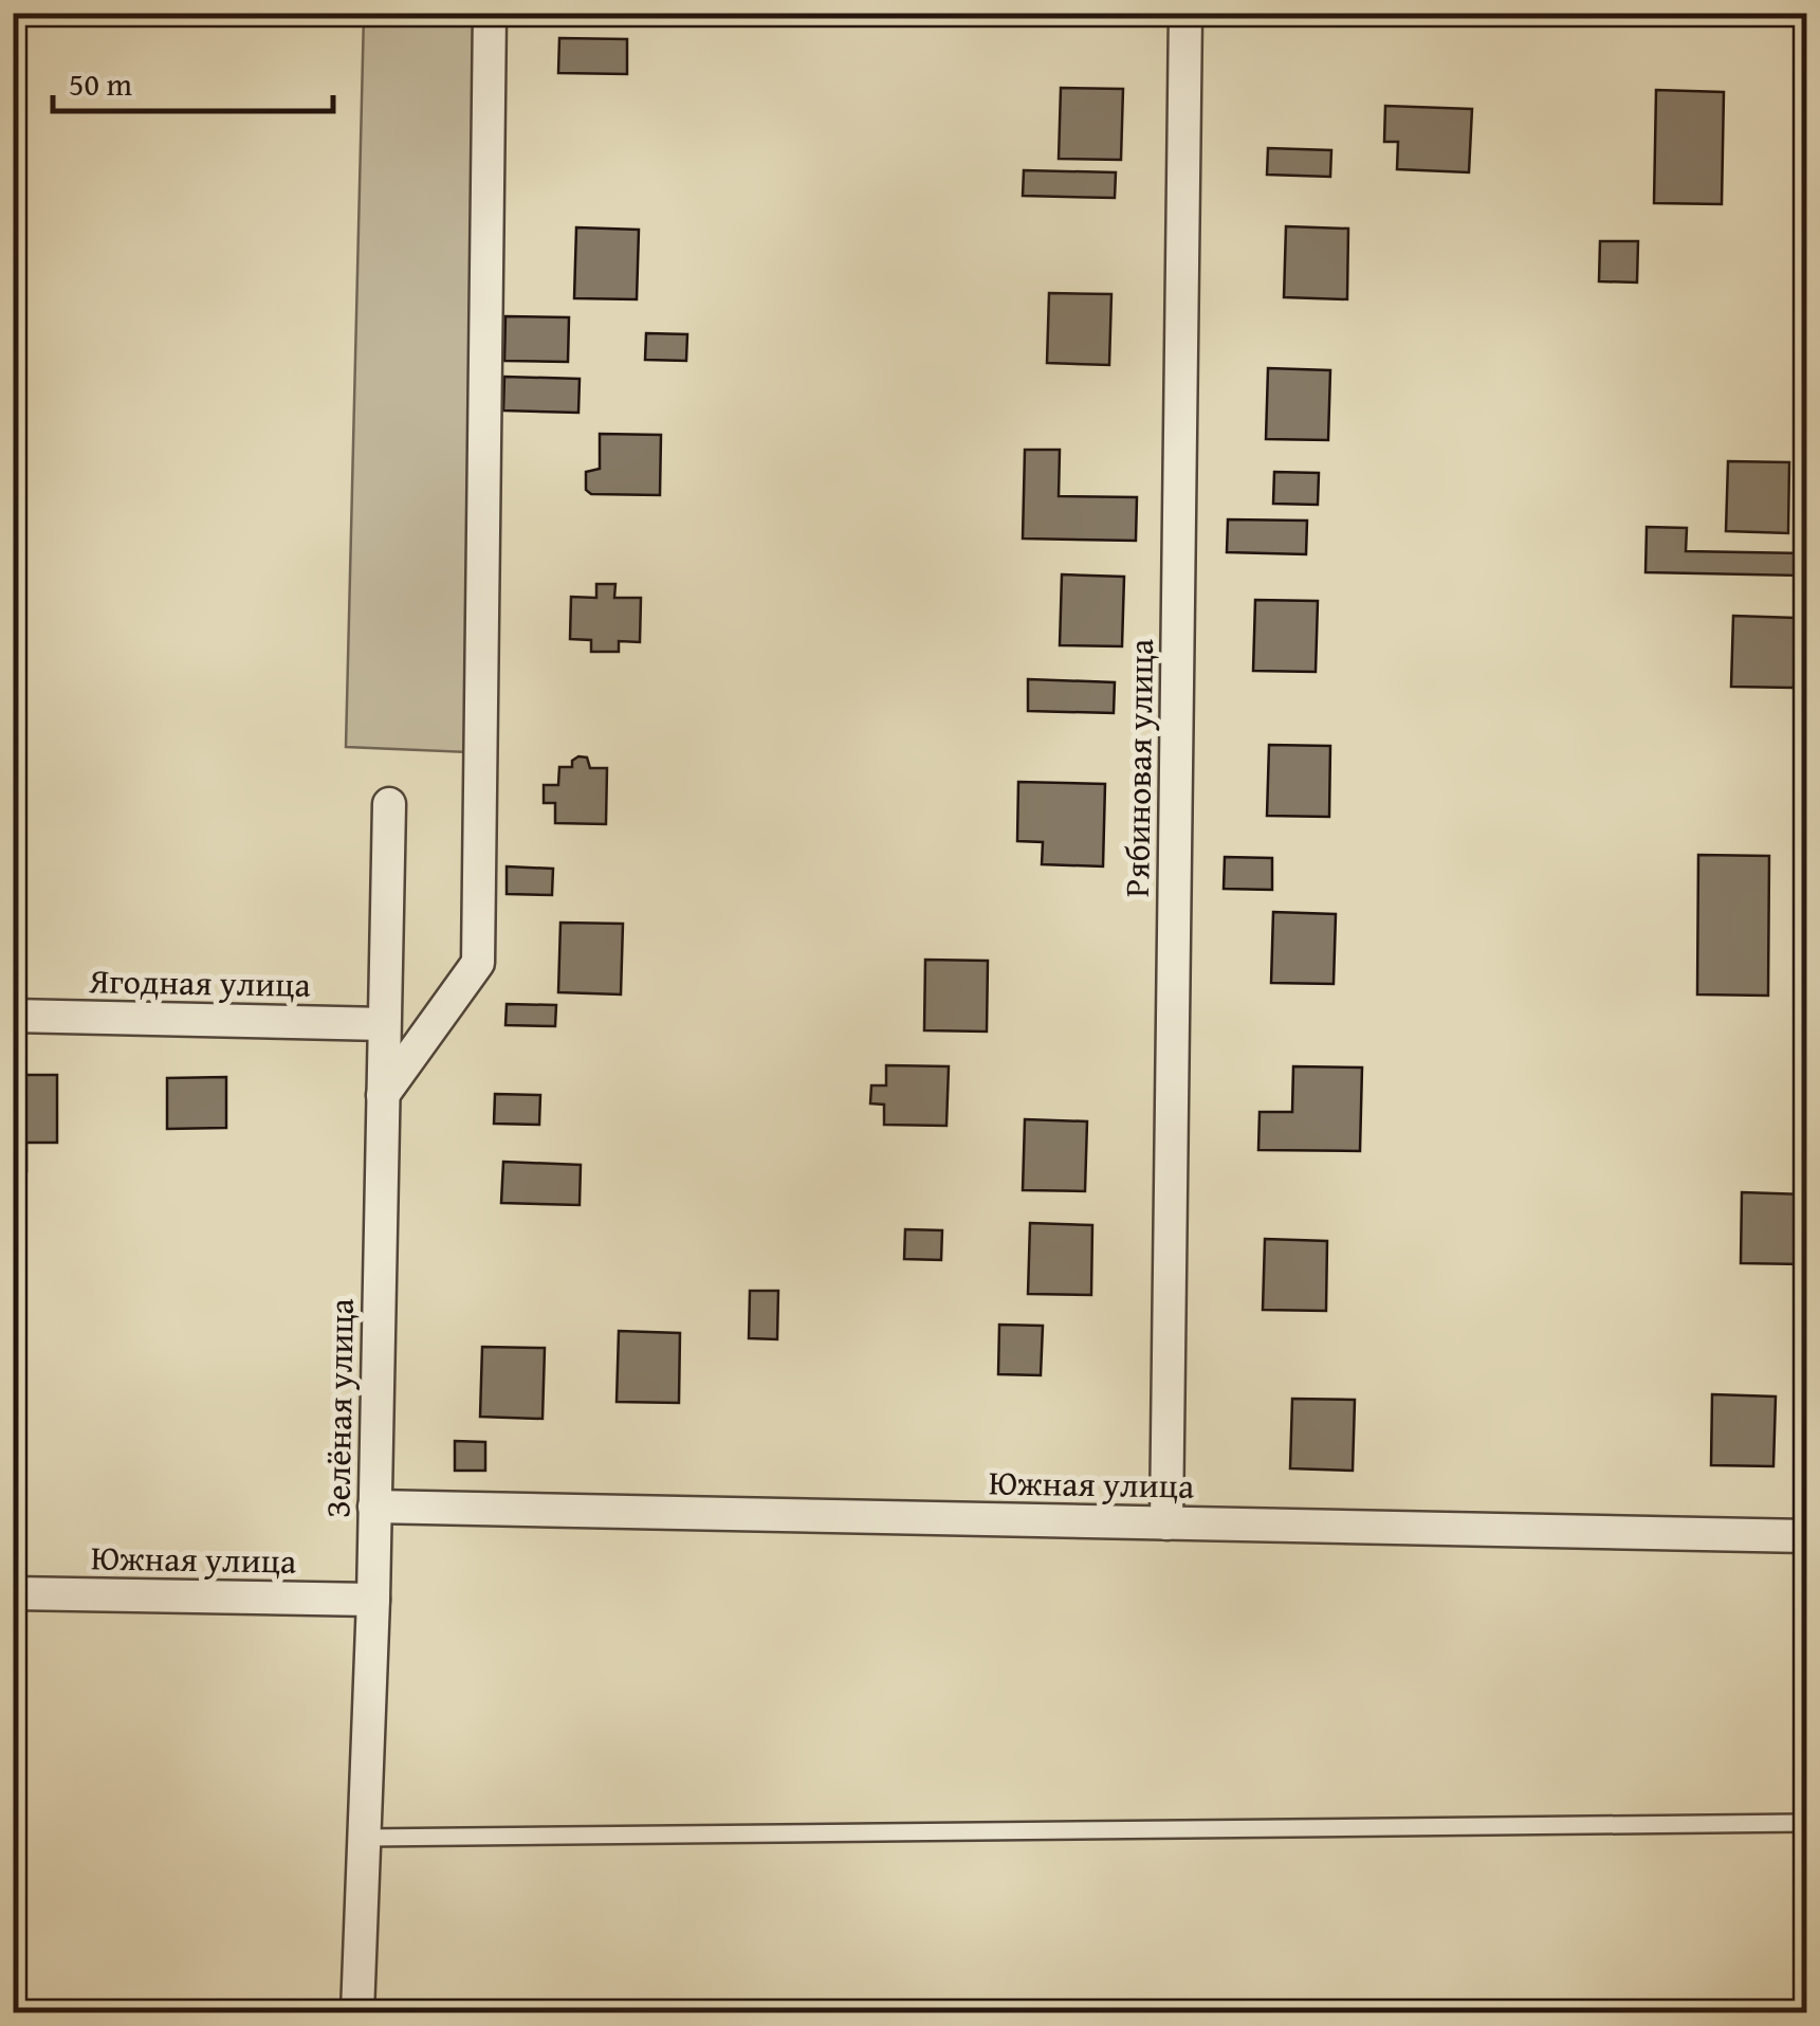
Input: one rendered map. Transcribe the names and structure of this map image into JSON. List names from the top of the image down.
{
  "streets": {
    "street": [
      "Рябиновая улица",
      "Ягодная улица",
      "Зелёная улица",
      "Южная улица"
    ]
  },
  "crossings": [
    ["Рябиновая улица", "Южная улица"],
    ["Ягодная улица", "Зелёная улица"],
    ["Зелёная улица", "Южная улица"]
  ],
  "scale_bar": "50 m"
}
